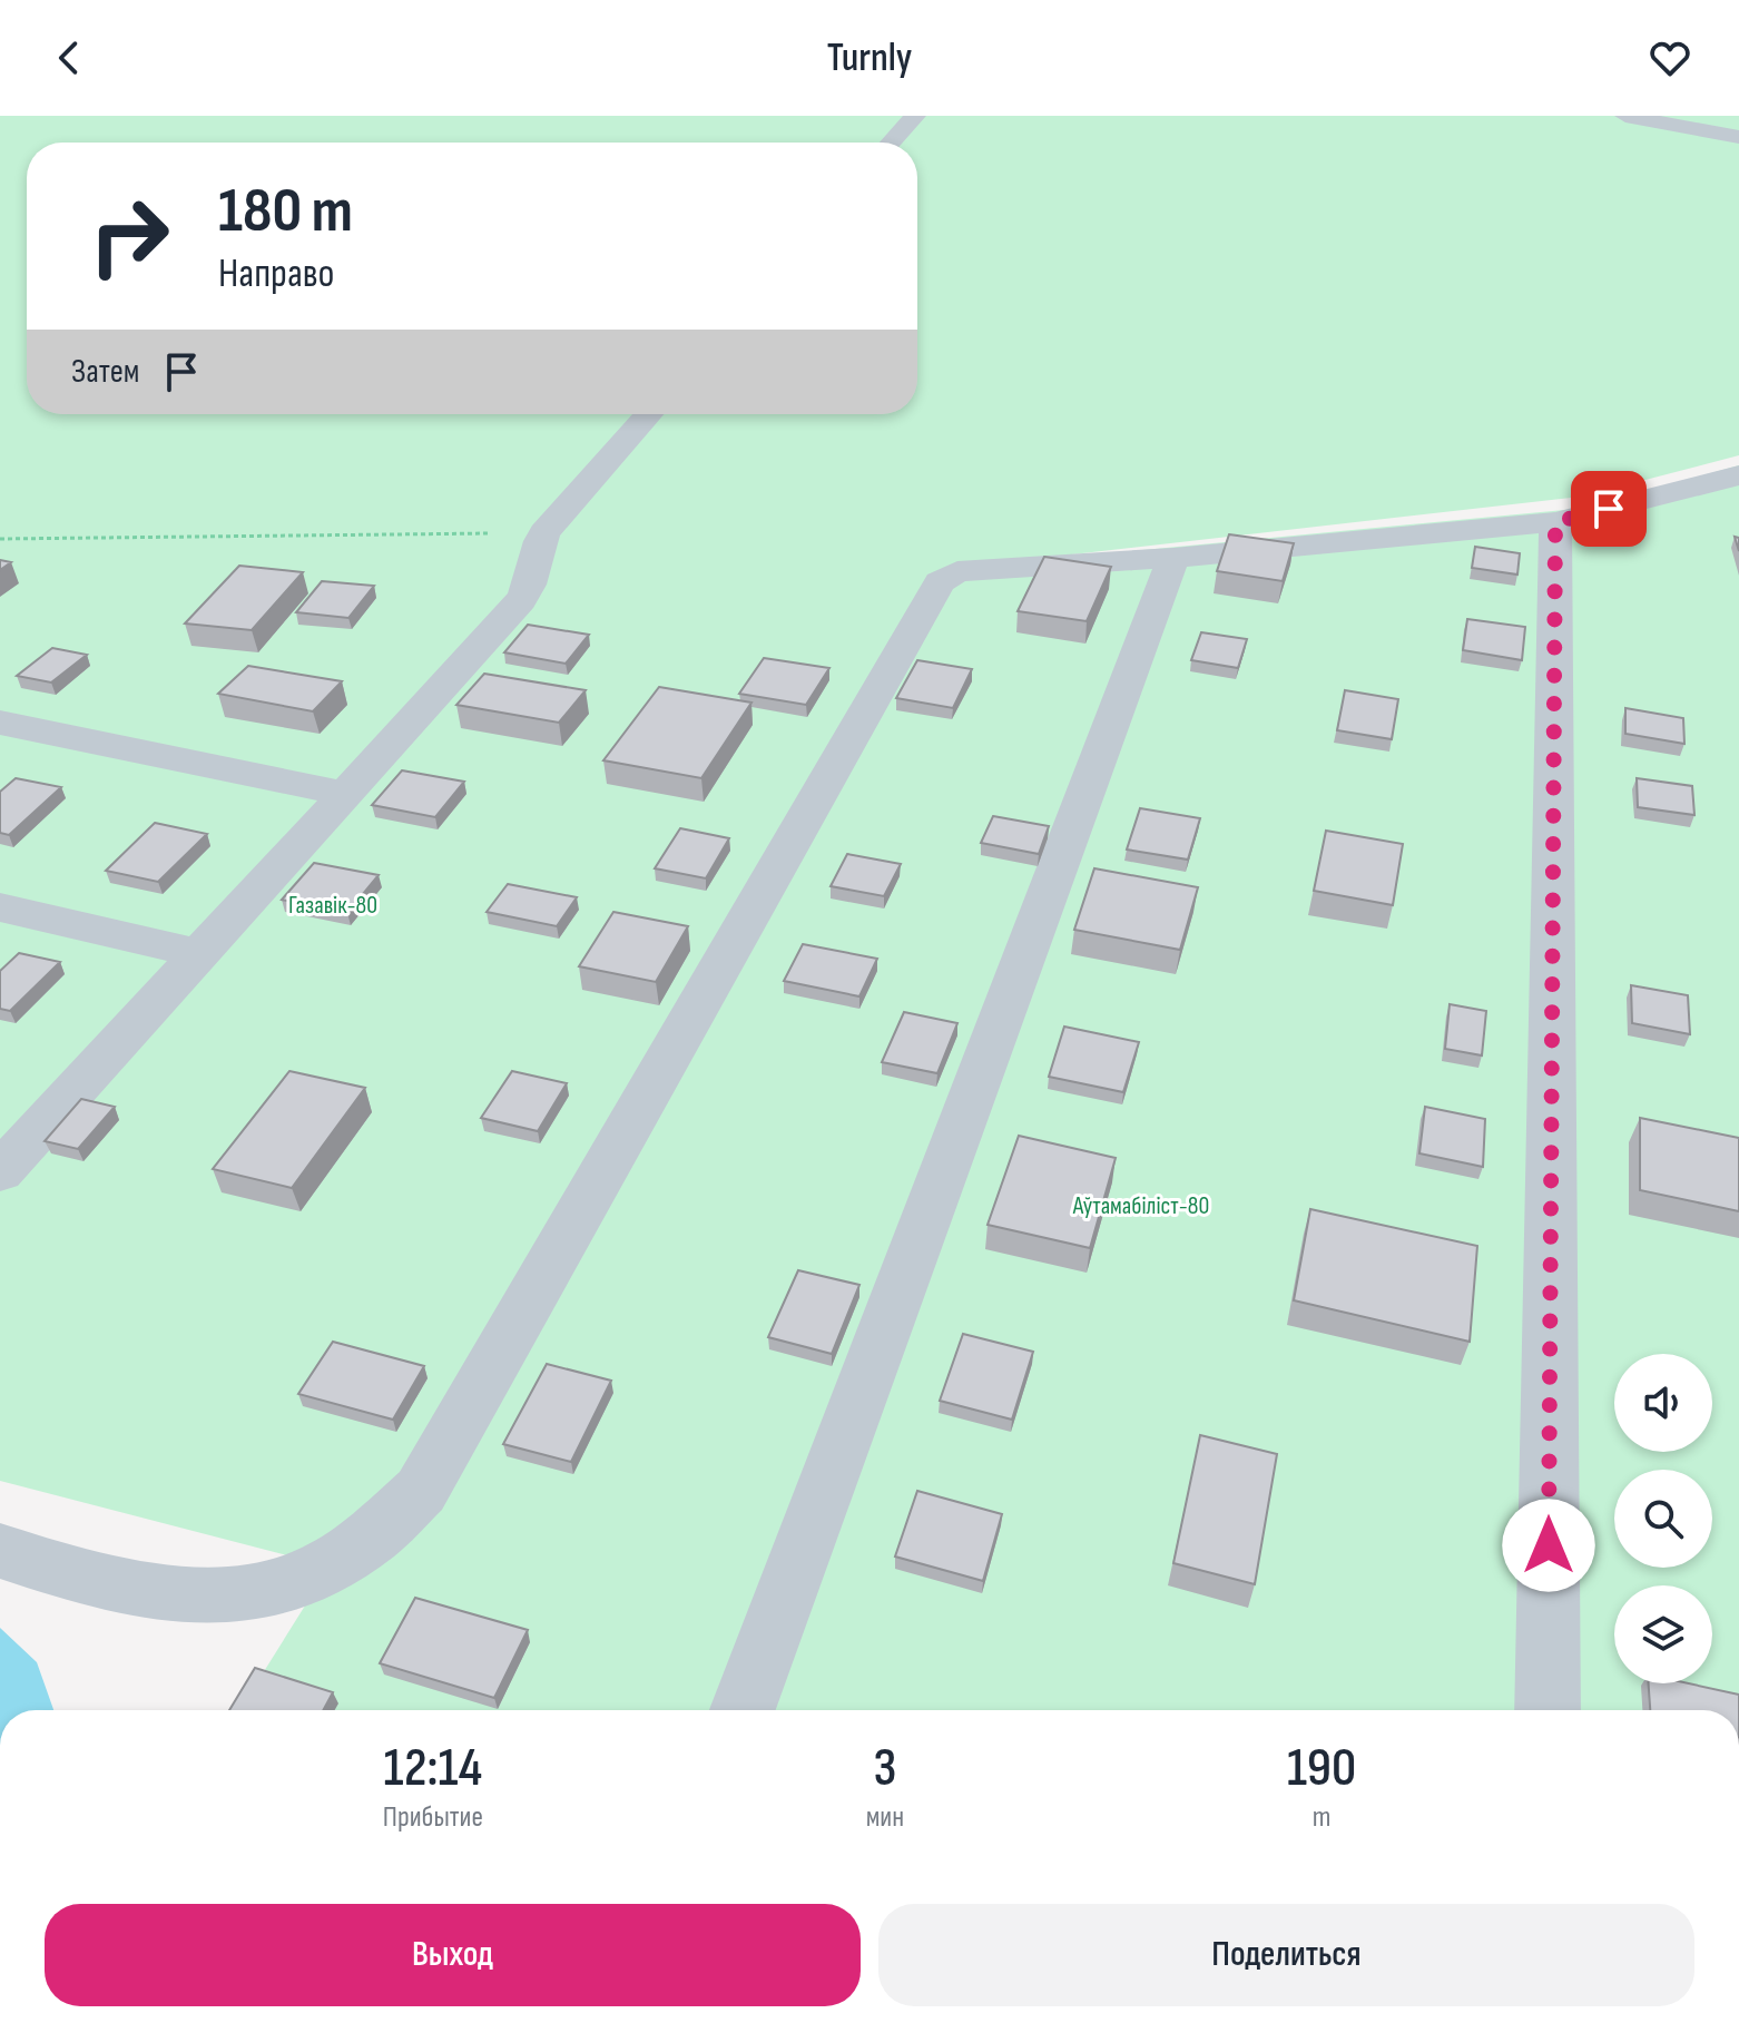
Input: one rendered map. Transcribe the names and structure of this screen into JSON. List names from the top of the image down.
{
  "parks": ["Газавік-80", "Аўтамабіліст-80"],
  "page": {
    "header": "Turnly",
    "turn": ["180 m", "Направо"],
    "then": "Затем",
    "eta": [
      "12:14",
      "Прибытие",
      "3",
      "мин",
      "190",
      "m"
    ],
    "buttons": ["Выход", "Поделиться"]
  }
}
